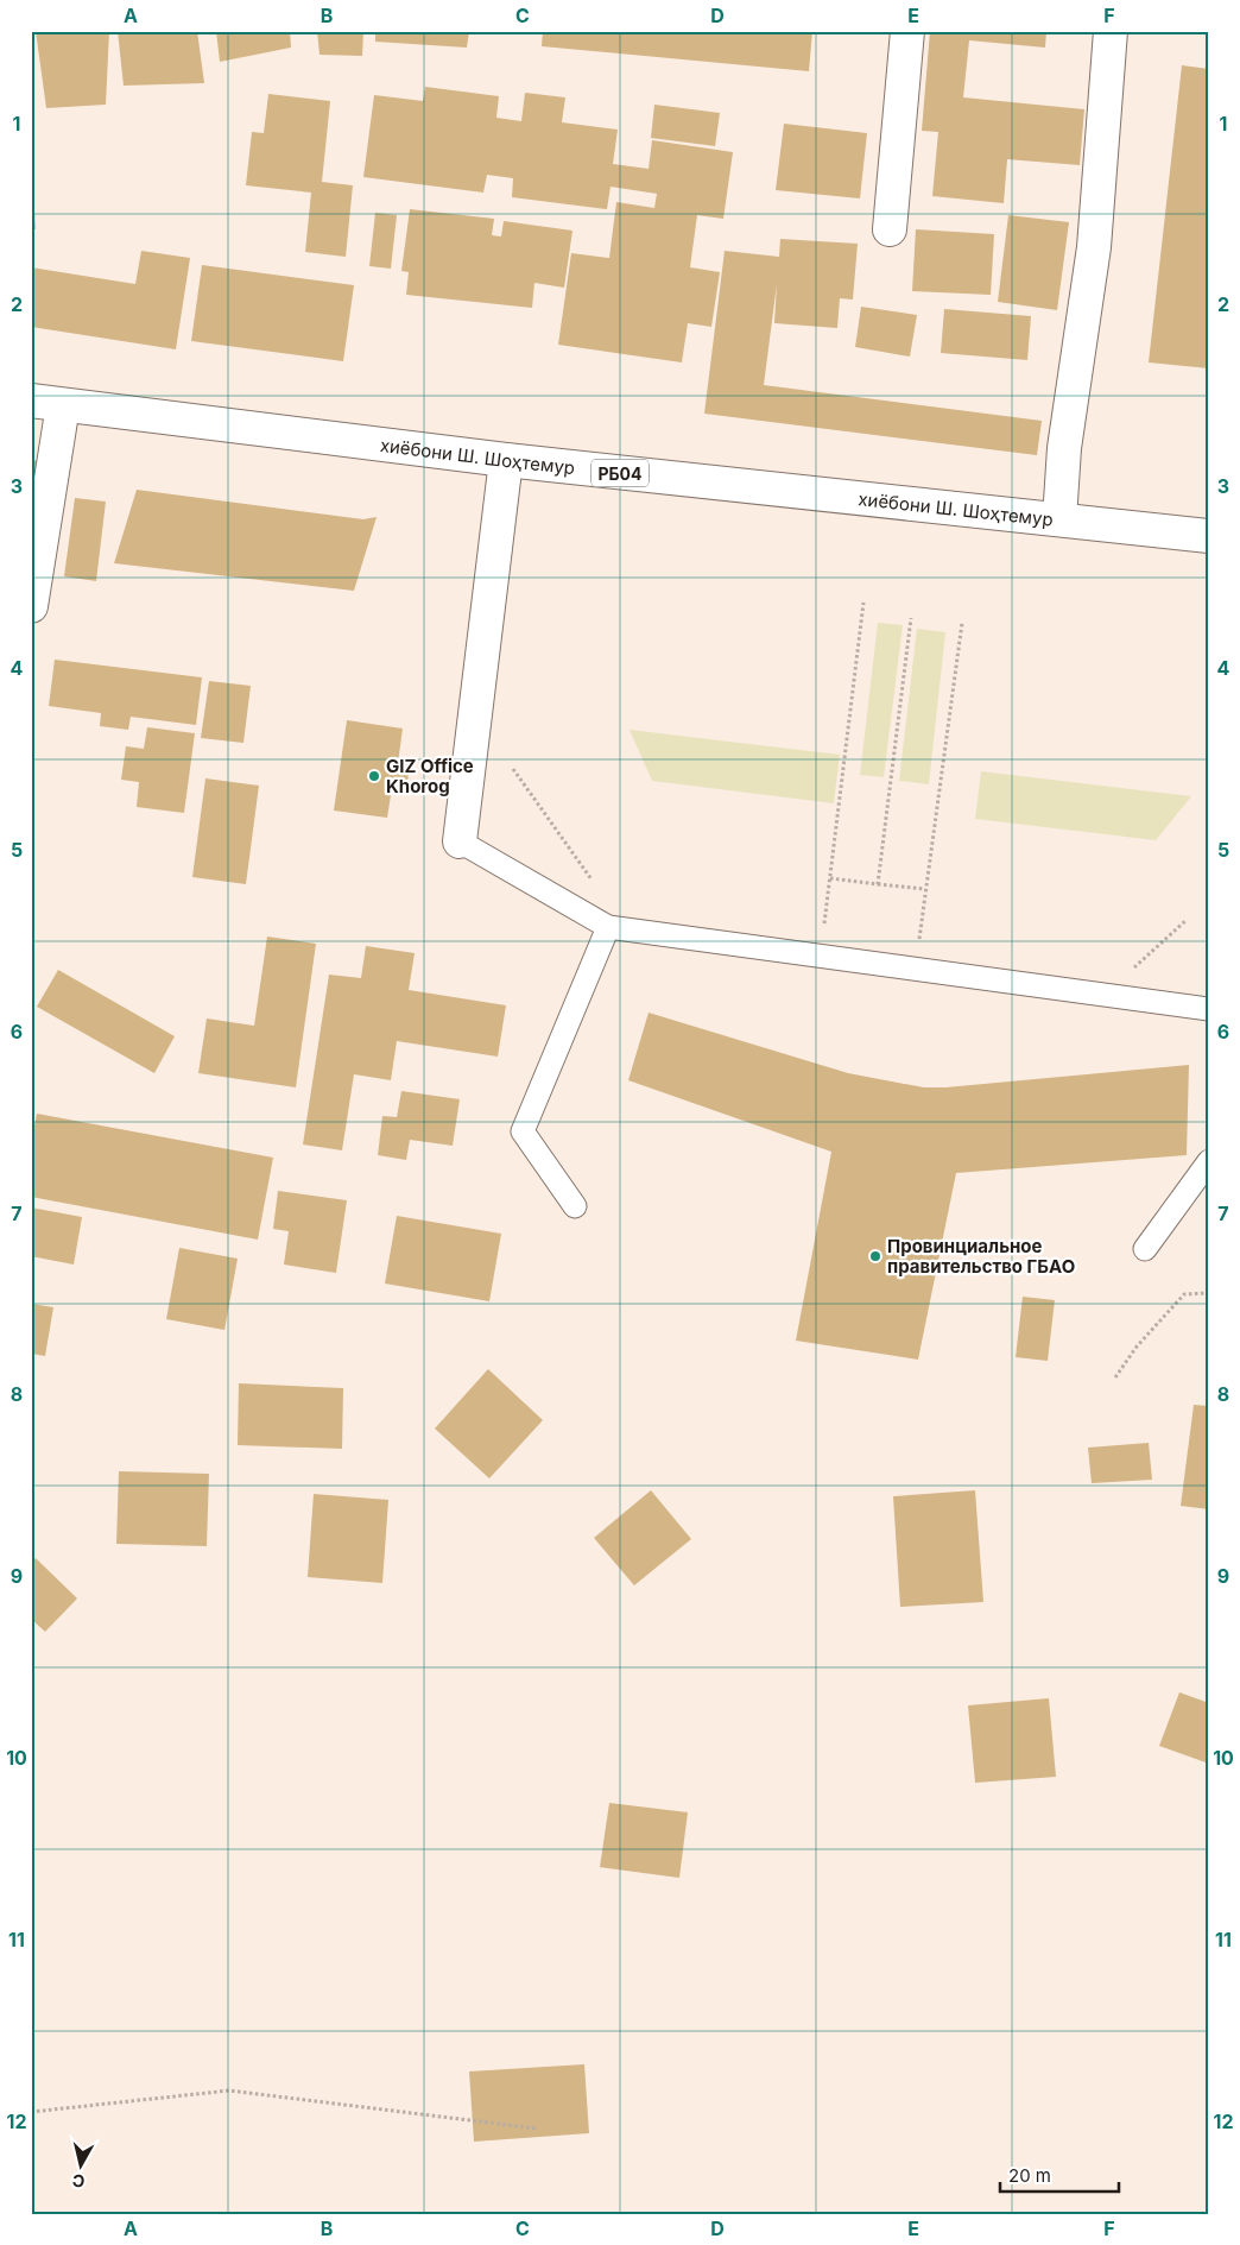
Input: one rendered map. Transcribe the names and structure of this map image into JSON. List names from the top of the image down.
{
  "streets": {
    "street": ["хиёбони Ш. Шоҳтемур", "РБ04"]
  },
  "places": ["GIZ Office Khorog", "Провинциальное правительство ГБАО"],
  "scale_bar": "20 m",
  "north": "bottom",
  "grid": {
    "columns": [
      "A",
      "B",
      "C",
      "D",
      "E",
      "F"
    ],
    "rows": [
      "1",
      "2",
      "3",
      "4",
      "5",
      "6",
      "7",
      "8",
      "9",
      "10",
      "11",
      "12"
    ]
  }
}
